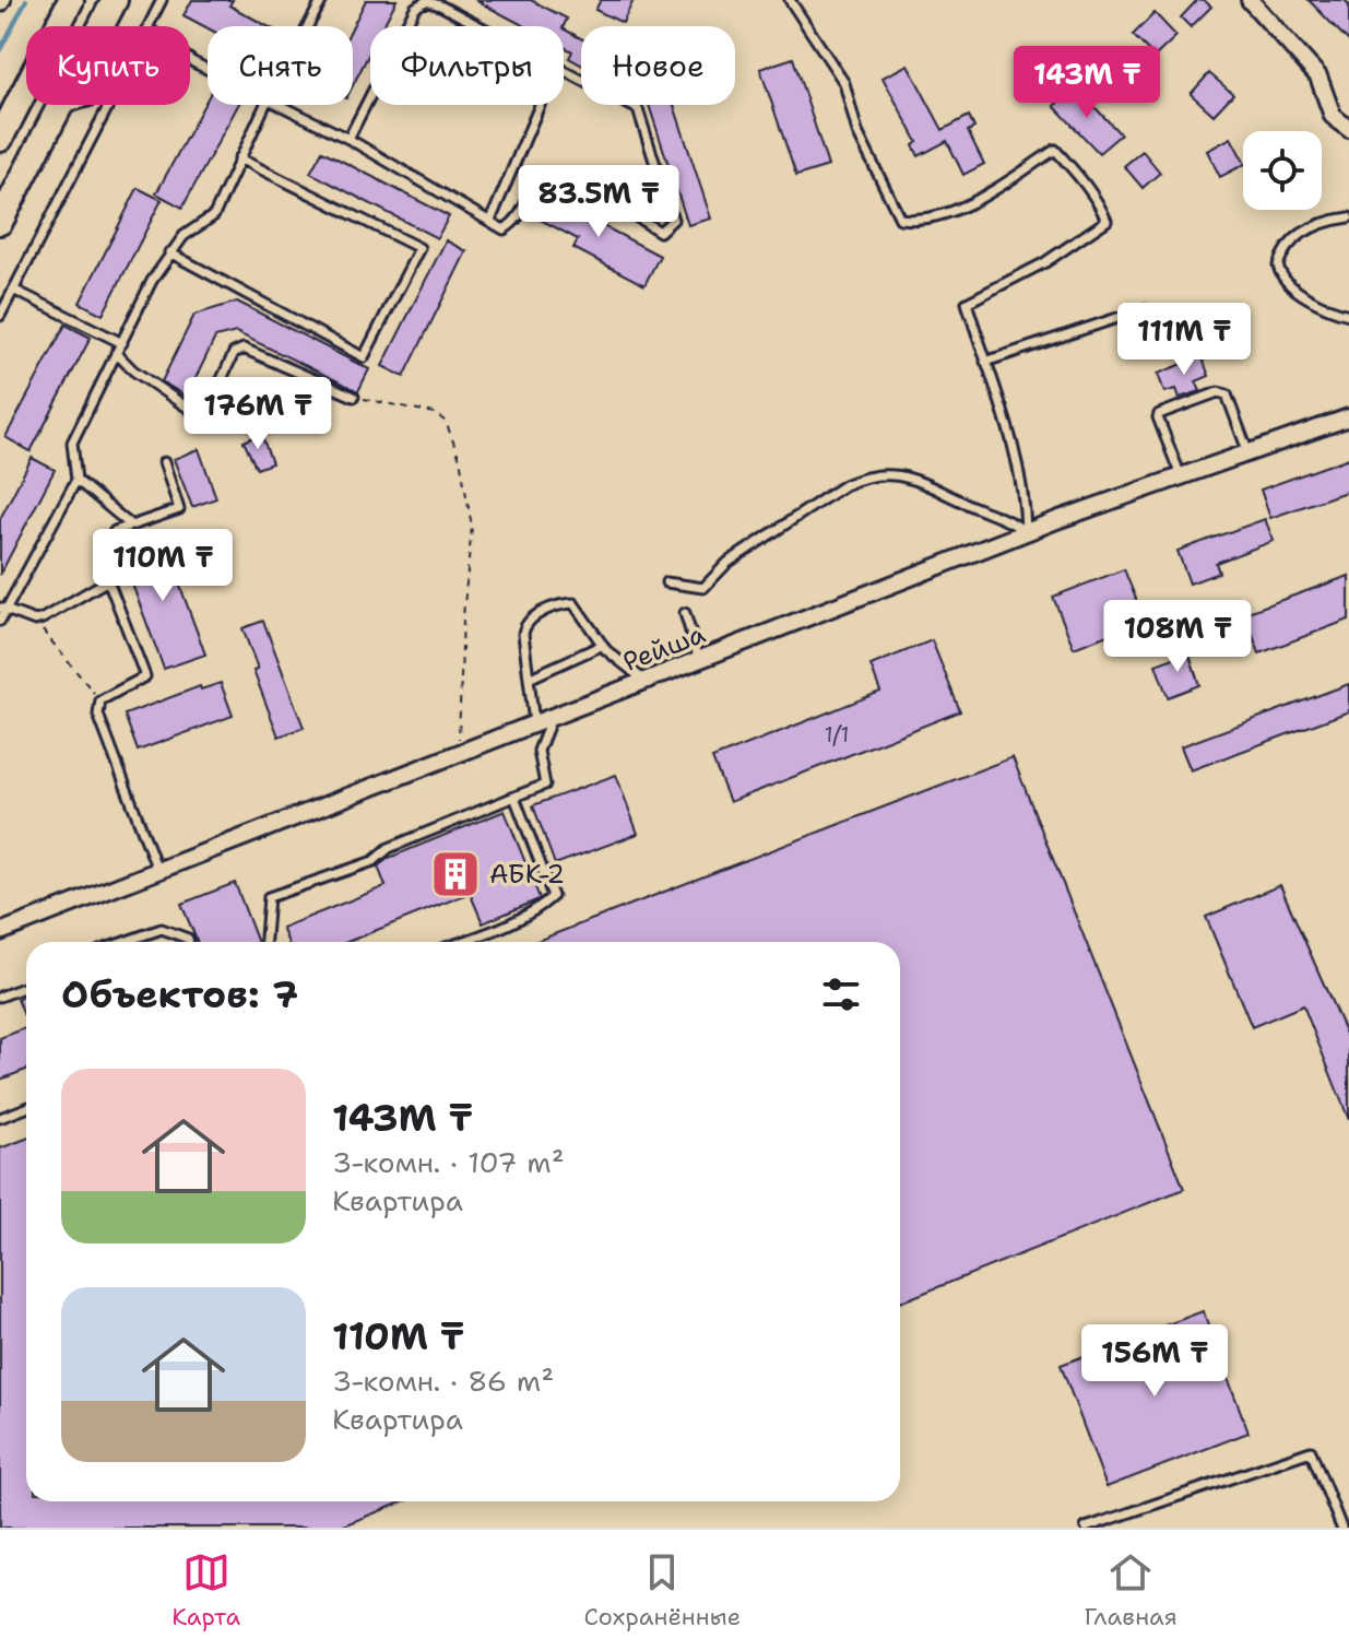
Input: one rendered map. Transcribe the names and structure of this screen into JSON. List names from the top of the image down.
{
  "streets": {
    "street": ["Рейша"]
  },
  "places": {
    "building": ["АБК-2"]
  },
  "house_numbers": ["1/1"],
  "page": {
    "chip": [
      "Купить",
      "Снять",
      "Фильтры",
      "Новое"
    ],
    "price": [
      "143M ₸",
      "83.5M ₸",
      "111M ₸",
      "176M ₸",
      "110M ₸",
      "108M ₸",
      "156M ₸"
    ],
    "heading": "Объектов: 7",
    "list": [
      {
        "name": "143M ₸",
        "note": "3-комн. · 107 m² · Квартира"
      },
      {
        "name": "110M ₸",
        "note": "3-комн. · 86 m² · Квартира"
      }
    ],
    "tabs": ["Карта", "Сохранённые", "Главная"]
  }
}
